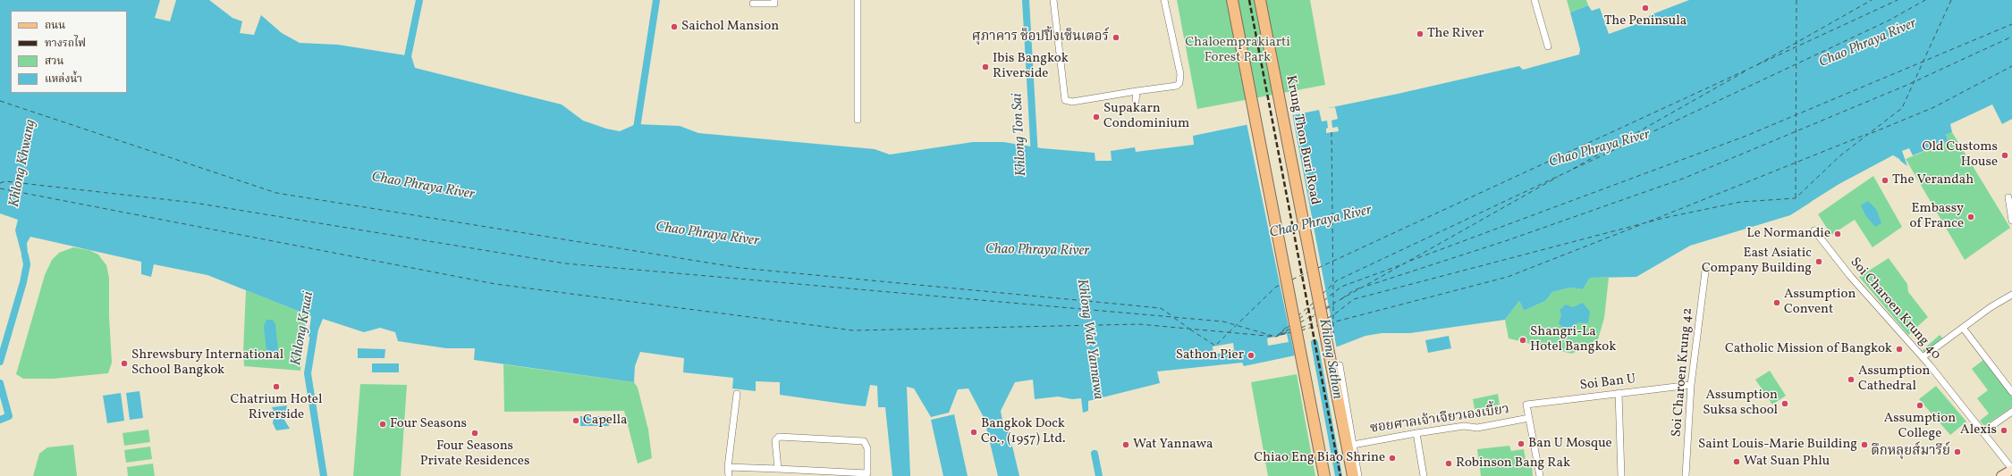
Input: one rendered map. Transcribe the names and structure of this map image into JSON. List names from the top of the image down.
{
  "streets": {
    "main road": ["Krung Thon Buri Road"],
    "street": [
      "Soi Charoen Krung 40",
      "Soi Charoen Krung 42",
      "Soi Ban U",
      "ซอยศาลเจ้าเจียวเองเบี้ยว"
    ]
  },
  "crossings": [
    ["Soi Charoen Krung 42", "Soi Ban U"],
    ["Soi Ban U", "ซอยศาลเจ้าเจียวเองเบี้ยว"]
  ],
  "water": [
    "Chao Phraya River",
    "Khlong Ton Sai",
    "Khlong Khwang",
    "Khlong Kruai",
    "Khlong Wat Yannawa",
    "Khlong Sathon"
  ],
  "parks": ["Chaloemprakiarti Forest Park"],
  "places": [
    "The Peninsula",
    "Saichol Mansion",
    "The River",
    "ศุภาคาร ช็อปปิ้งเซ็นเตอร์",
    "Ibis Bangkok Riverside",
    "Supakarn Condominium",
    "Old Customs House",
    "The Verandah",
    "Embassy of France",
    "Le Normandie",
    "East Asiatic Company Building",
    "Assumption Convent",
    "Shangri-La Hotel Bangkok",
    "Catholic Mission of Bangkok",
    "Sathon Pier",
    "Shrewsbury International School Bangkok",
    "Assumption Cathedral",
    "Chatrium Hotel Riverside",
    "Assumption Suksa school",
    "Assumption College",
    "Capella",
    "Four Seasons",
    "Alexis",
    "Bangkok Dock Co., (1957) Ltd.",
    "Four Seasons Private Residences",
    "Ban U Mosque",
    "Wat Yannawa",
    "Saint Louis-Marie Building",
    "ตึกหลุยส์มารีย์",
    "Chiao Eng Biao Shrine",
    "Wat Suan Phlu",
    "Robinson Bang Rak"
  ],
  "legend": [
    "ถนน",
    "ทางรถไฟ",
    "สวน",
    "แหล่งน้ำ"
  ]
}
